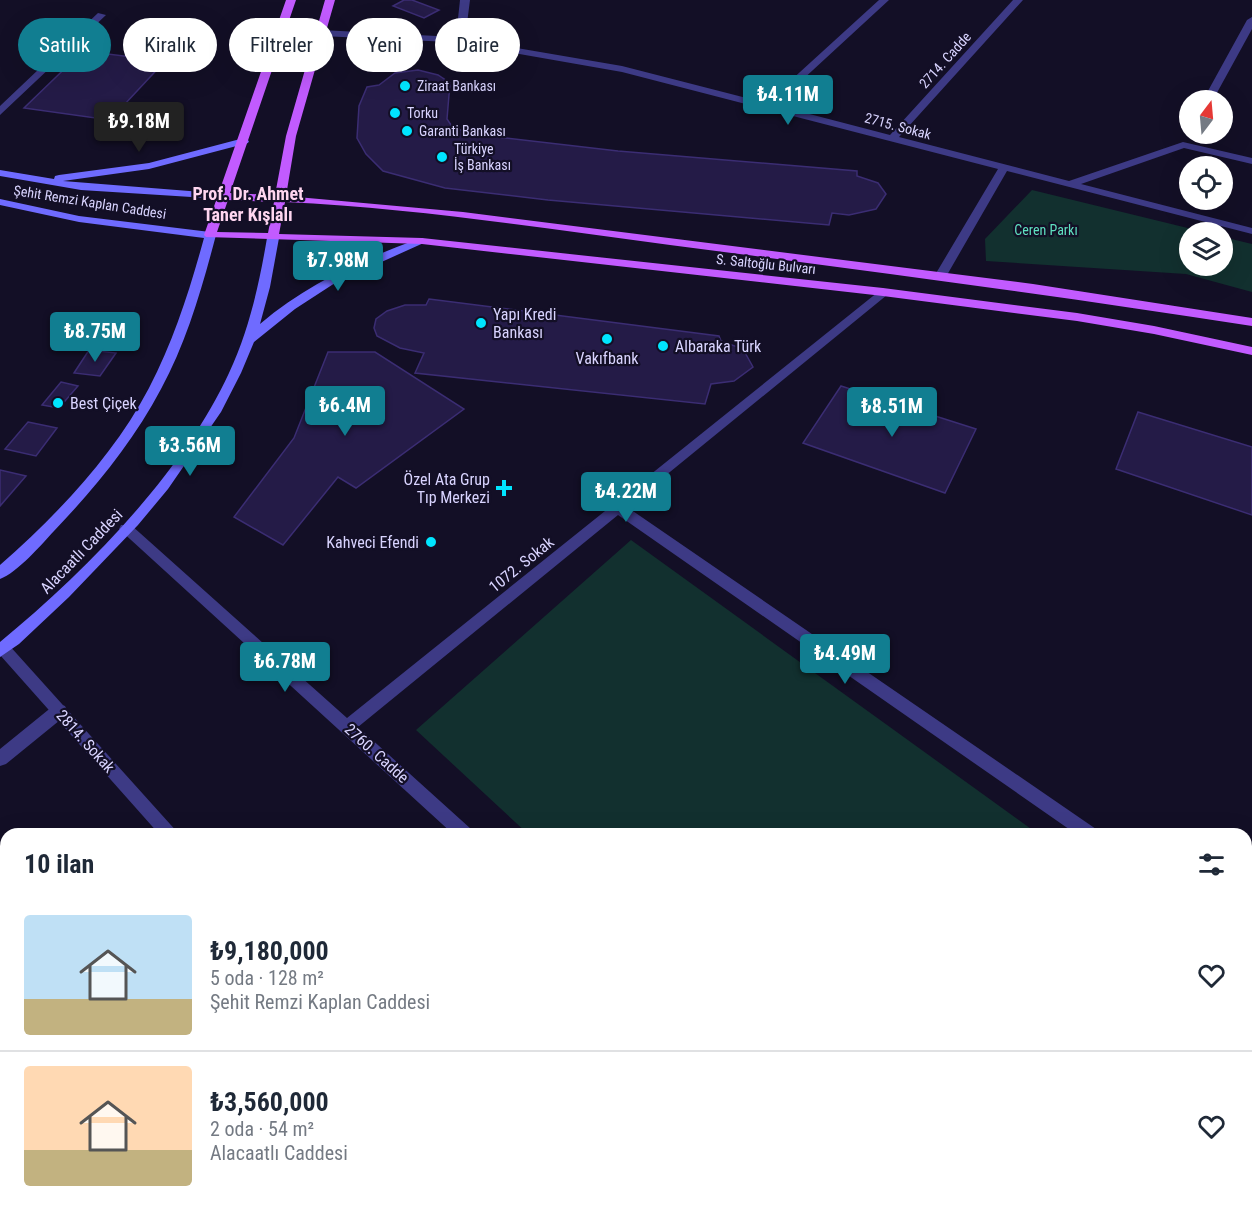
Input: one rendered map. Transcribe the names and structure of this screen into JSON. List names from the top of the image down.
{
  "streets": {
    "main road": ["Şehit Remzi Kaplan Caddesi", "S. Saltoğlu Bulvarı", "Alacaatlı Caddesi"],
    "street": [
      "2714. Cadde",
      "2715. Sokak",
      "1072. Sokak",
      "2814. Sokak",
      "2760. Cadde"
    ]
  },
  "crossings": [
    ["2714. Cadde", "2715. Sokak"],
    ["Şehit Remzi Kaplan Caddesi", "S. Saltoğlu Bulvarı"],
    ["S. Saltoğlu Bulvarı", "Alacaatlı Caddesi"],
    ["S. Saltoğlu Bulvarı", "1072. Sokak"],
    ["Alacaatlı Caddesi", "2814. Sokak"],
    ["Alacaatlı Caddesi", "2760. Cadde"],
    ["1072. Sokak", "2760. Cadde"]
  ],
  "districts": ["Prof. Dr. Ahmet Taner Kışlalı"],
  "parks": ["Ceren Parkı"],
  "places": {
    "other": [
      "Ziraat Bankası",
      "Torku",
      "Garanti Bankası",
      "Türkiye İş Bankası",
      "Yapı Kredi Bankası",
      "Vakıfbank",
      "Albaraka Türk",
      "Best Çiçek",
      "Kahveci Efendi"
    ],
    "health": ["Özel Ata Grup Tıp Merkezi"]
  },
  "north": "top",
  "page": {
    "chip": [
      "Satılık",
      "Kiralık",
      "Filtreler",
      "Yeni",
      "Daire"
    ],
    "price": [
      "₺4.11M",
      "₺9.18M",
      "₺7.98M",
      "₺8.75M",
      "₺6.4M",
      "₺8.51M",
      "₺3.56M",
      "₺4.22M",
      "₺4.49M",
      "₺6.78M"
    ],
    "heading": "10 ilan",
    "list": [
      {
        "name": "₺9,180,000",
        "note": "5 oda · 128 m² · Şehit Remzi Kaplan Caddesi"
      },
      {
        "name": "₺3,560,000",
        "note": "2 oda · 54 m² · Alacaatlı Caddesi"
      }
    ]
  }
}
